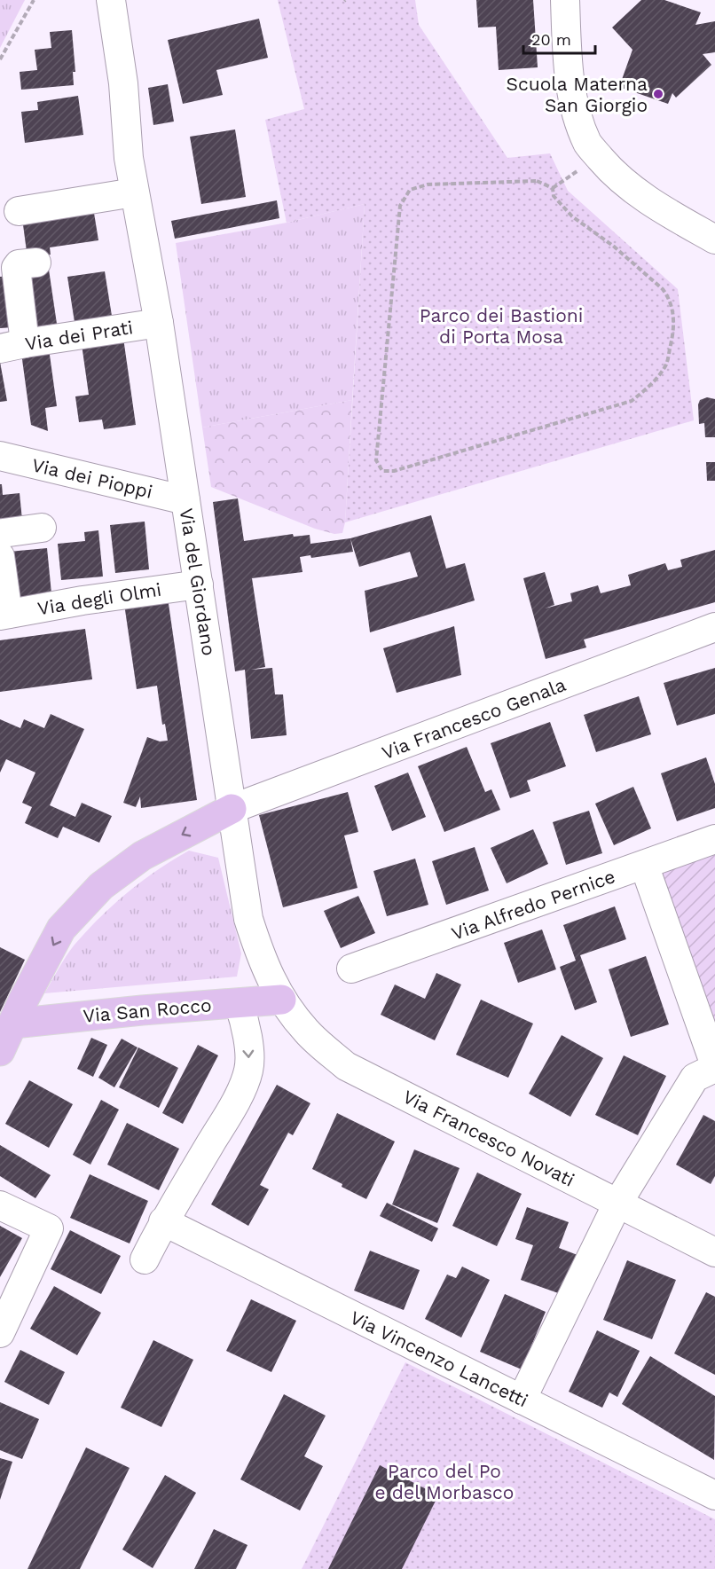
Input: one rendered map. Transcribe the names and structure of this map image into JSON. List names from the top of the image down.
{
  "streets": {
    "main road": ["Via San Rocco"],
    "street": [
      "Via dei Prati",
      "Via dei Pioppi",
      "Via del Giordano",
      "Via degli Olmi",
      "Via Francesco Genala",
      "Via Alfredo Pernice",
      "Via Francesco Novati",
      "Via Vincenzo Lancetti"
    ]
  },
  "crossings": [
    ["Via dei Prati", "Via del Giordano"],
    ["Via dei Pioppi", "Via del Giordano"],
    ["Via del Giordano", "Via degli Olmi"],
    ["Via del Giordano", "Via Francesco Genala"],
    ["Via del Giordano", "Via San Rocco"],
    ["Via del Giordano", "Via Francesco Novati"],
    ["Via San Rocco", "Via Francesco Novati"]
  ],
  "parks": ["Parco dei Bastioni di Porta Mosa", "Parco del Po e del Morbasco"],
  "places": ["Scuola Materna San Giorgio"],
  "scale_bar": "20 m"
}
